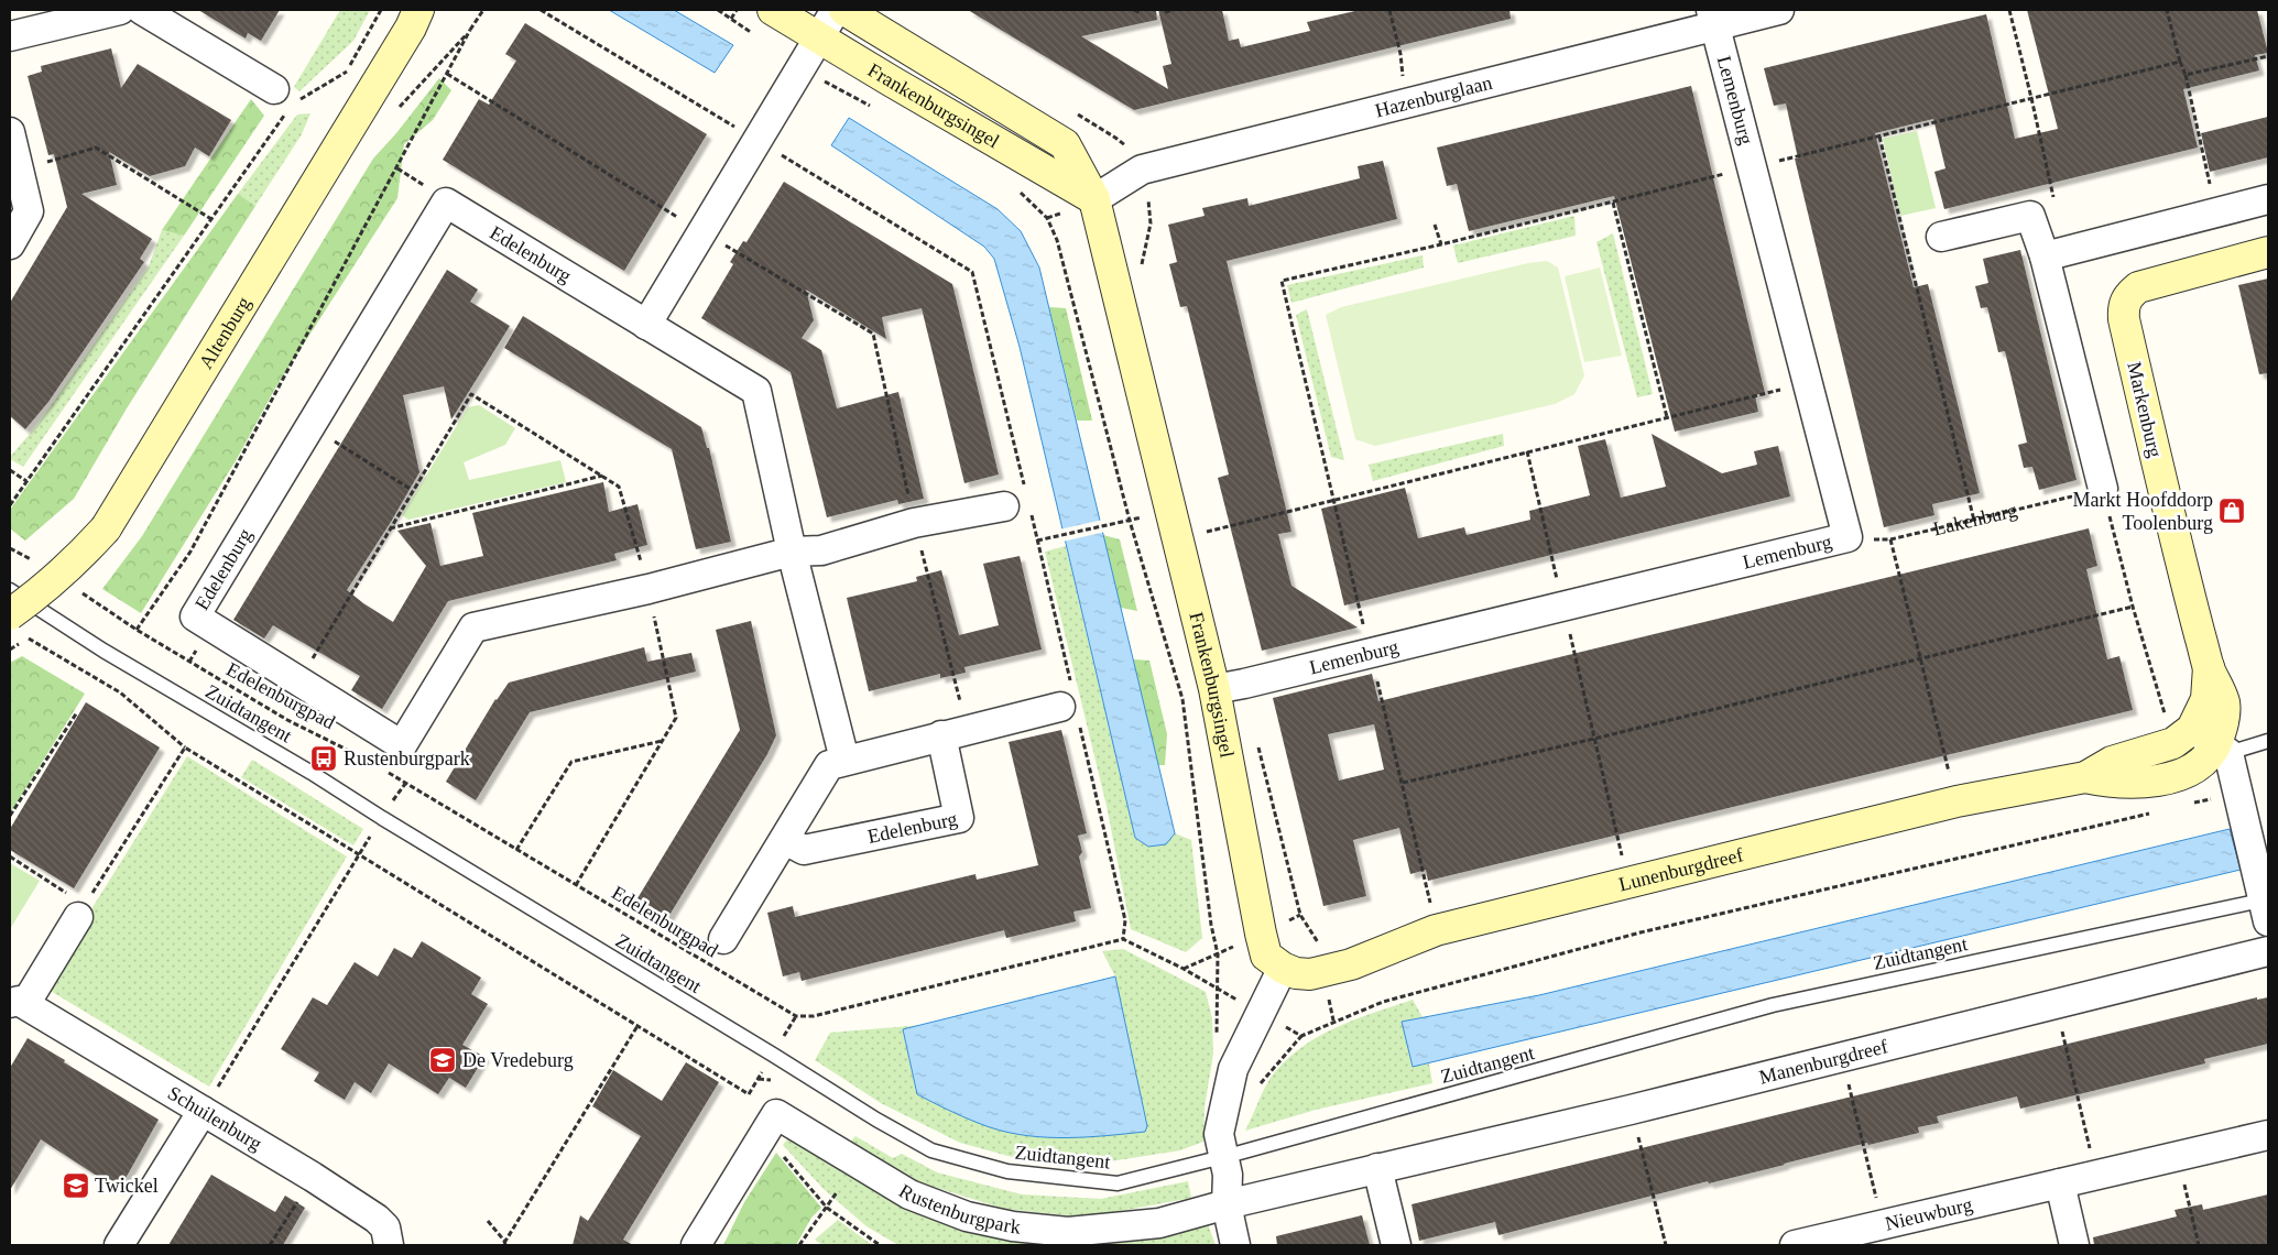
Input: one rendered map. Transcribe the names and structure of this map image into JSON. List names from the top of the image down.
{
  "streets": {
    "street": [
      "Hazenburglaan",
      "Lemenburg",
      "Frankenburgsingel",
      "Edelenburg",
      "Altenburg",
      "Markenburg",
      "Lunenburgdreef",
      "Manenburgdreef",
      "Schuilenburg",
      "Rustenburgpark",
      "Nieuwburg"
    ],
    "lane": ["Zuidtangent"],
    "path": ["Lakenburg", "Edelenburgpad"]
  },
  "crossings": [
    ["Hazenburglaan", "Lemenburg"],
    ["Hazenburglaan", "Frankenburgsingel"],
    ["Lemenburg", "Frankenburgsingel"],
    ["Lemenburg", "Lakenburg"],
    ["Frankenburgsingel", "Lunenburgdreef"],
    ["Markenburg", "Lunenburgdreef"],
    ["Manenburgdreef", "Rustenburgpark"]
  ],
  "places": {
    "shop": ["Markt Hoofddorp Toolenburg"],
    "bus stop": ["Rustenburgpark"],
    "school or university": ["De Vredeburg", "Twickel"]
  }
}
